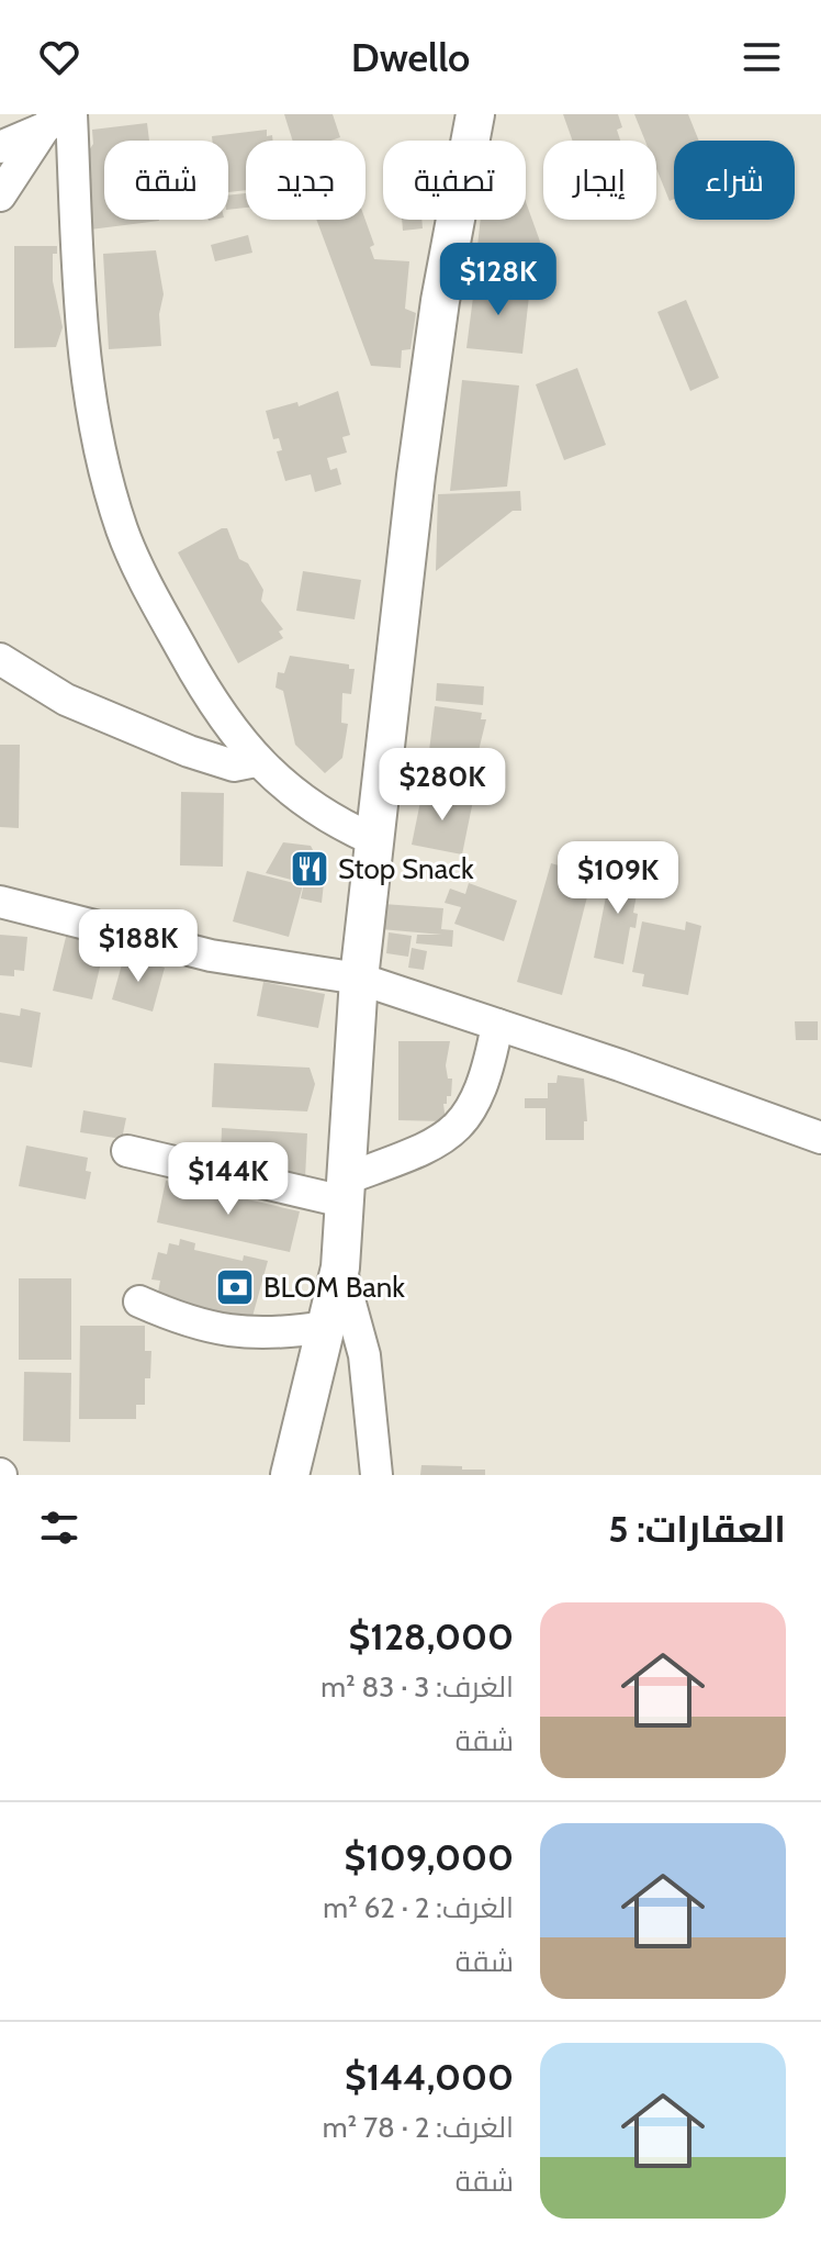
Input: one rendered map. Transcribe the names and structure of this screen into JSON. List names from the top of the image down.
{
  "places": {
    "restaurant": ["Stop Snack"],
    "bank": ["BLOM Bank"]
  },
  "page": {
    "header": "Dwello",
    "chip": [
      "شراء",
      "إيجار",
      "تصفية",
      "جديد",
      "شقة"
    ],
    "price": [
      "$128K",
      "$280K",
      "$109K",
      "$188K",
      "$144K"
    ],
    "heading": "العقارات: 5",
    "list": [
      {
        "name": "$128,000",
        "note": "الغرف: 3 · 83 m² · شقة"
      },
      {
        "name": "$109,000",
        "note": "الغرف: 2 · 62 m² · شقة"
      },
      {
        "name": "$144,000",
        "note": "الغرف: 2 · 78 m² · شقة"
      }
    ]
  }
}
